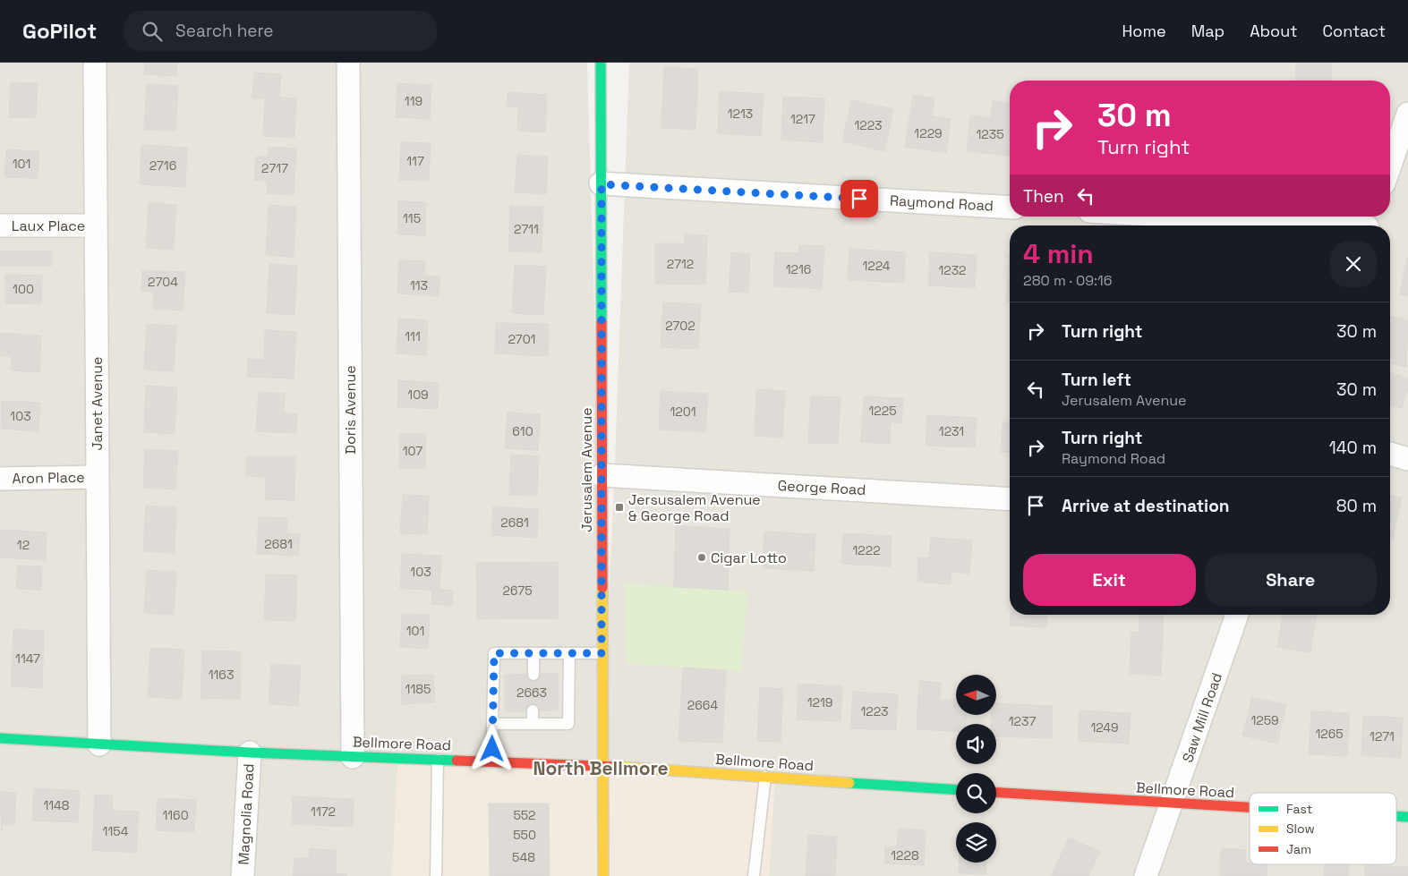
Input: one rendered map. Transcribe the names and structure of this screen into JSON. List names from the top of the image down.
{
  "streets": {
    "main road": ["Jerusalem Avenue", "Bellmore Road"],
    "street": [
      "Raymond Road",
      "Laux Place",
      "Janet Avenue",
      "Doris Avenue",
      "Aron Place",
      "George Road",
      "Saw Mill Road",
      "Magnolia Road"
    ]
  },
  "crossings": [
    ["Raymond Road", "Jerusalem Avenue"],
    ["Laux Place", "Janet Avenue"],
    ["Janet Avenue", "Aron Place"],
    ["Janet Avenue", "Bellmore Road"],
    ["Doris Avenue", "Bellmore Road"],
    ["Jerusalem Avenue", "George Road"],
    ["Jerusalem Avenue", "Bellmore Road"],
    ["Saw Mill Road", "Bellmore Road"],
    ["Bellmore Road", "Magnolia Road"]
  ],
  "districts": ["North Bellmore"],
  "places": {
    "transit": ["Jersusalem Avenue & George Road"],
    "other": ["Cigar Lotto"]
  },
  "house_numbers": [
    "119",
    "1213",
    "1217",
    "1223",
    "1229",
    "1235",
    "117",
    "101",
    "2716",
    "2717",
    "115",
    "2711",
    "2712",
    "1224",
    "1216",
    "1232",
    "2704",
    "113",
    "100",
    "2702",
    "111",
    "2701",
    "109",
    "1225",
    "1201",
    "103",
    "610",
    "1231",
    "107",
    "2681",
    "2681",
    "12",
    "1222",
    "103",
    "2675",
    "101",
    "1147",
    "1163",
    "1185",
    "2663",
    "1219",
    "2664",
    "1223",
    "1259",
    "1237",
    "1249",
    "1265",
    "1271",
    "1148",
    "1172",
    "1160",
    "552",
    "1154",
    "550",
    "1228",
    "548"
  ],
  "legend": ["Fast", "Slow", "Jam"],
  "north": "left",
  "page": {
    "header": "GoPilot",
    "search": "Search here",
    "nav": [
      "Home",
      "Map",
      "About",
      "Contact"
    ],
    "turn": ["30 m", "Turn right"],
    "then": "Then",
    "heading": ["4 min", "280 m · 09:16"],
    "list": [
      {
        "name": "Turn right",
        "value": "30 m"
      },
      {
        "name": "Turn left",
        "note": "Jerusalem Avenue",
        "value": "30 m"
      },
      {
        "name": "Turn right",
        "note": "Raymond Road",
        "value": "140 m"
      },
      {
        "name": "Arrive at destination",
        "value": "80 m"
      }
    ],
    "buttons": ["Exit", "Share"]
  }
}
